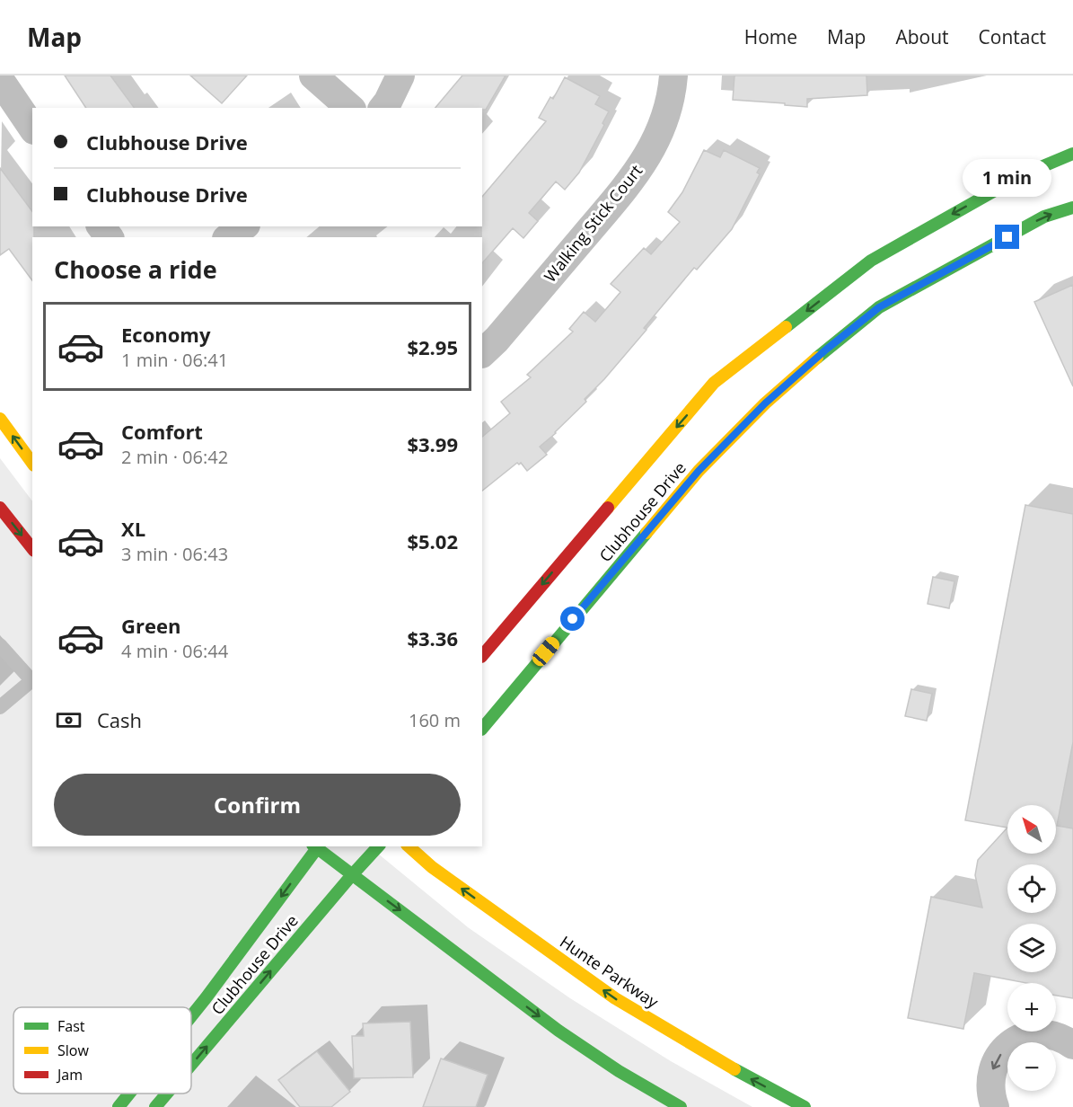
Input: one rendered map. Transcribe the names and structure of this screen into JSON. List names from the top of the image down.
{
  "streets": {
    "street": ["Walking Stick Court", "Clubhouse Drive", "Hunte Parkway"]
  },
  "legend": ["Fast", "Slow", "Jam"],
  "north": "top left",
  "page": {
    "header": "Map",
    "nav": [
      "Home",
      "Map",
      "About",
      "Contact"
    ],
    "banner": ["Clubhouse Drive", "Clubhouse Drive"],
    "bubble": "1 min",
    "heading": "Choose a ride",
    "list": [
      {
        "name": "Economy",
        "note": "1 min · 06:41",
        "value": "$2.95"
      },
      {
        "name": "Comfort",
        "note": "2 min · 06:42",
        "value": "$3.99"
      },
      {
        "name": "XL",
        "note": "3 min · 06:43",
        "value": "$5.02"
      },
      {
        "name": "Green",
        "note": "4 min · 06:44",
        "value": "$3.36"
      }
    ],
    "pay": ["Cash", "160 m"],
    "buttons": "Confirm",
    "map_buttons": ["+", "−"]
  }
}
